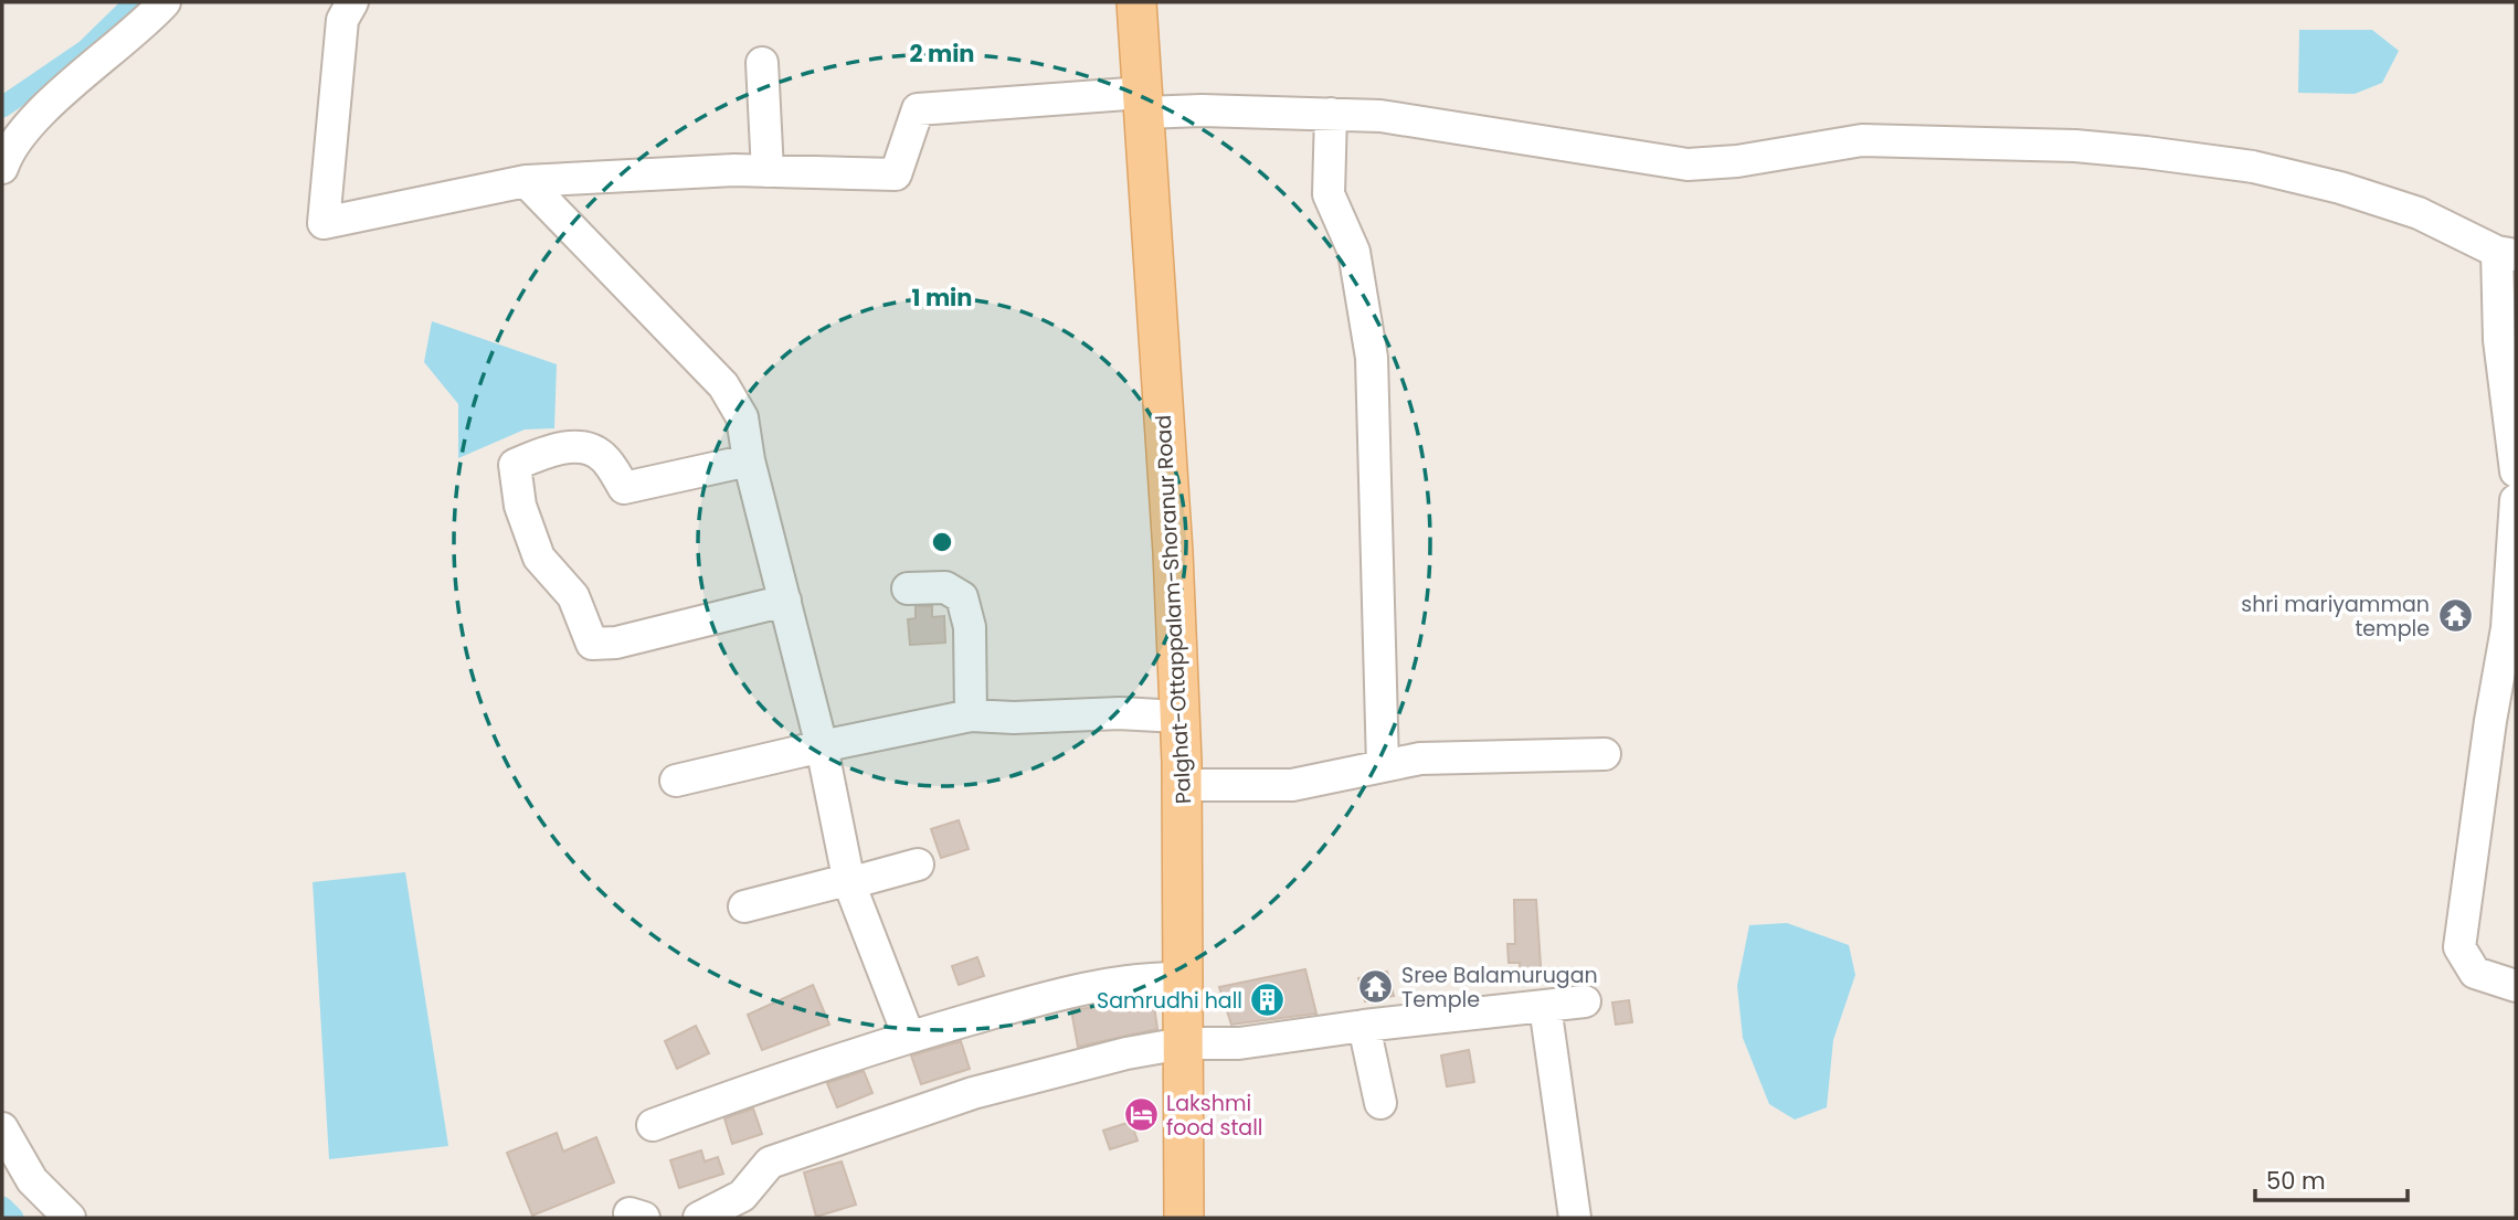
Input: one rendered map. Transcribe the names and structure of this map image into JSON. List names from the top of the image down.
{
  "streets": {
    "main road": ["Palghat-Ottappalam-Shoranur Road"]
  },
  "places": {
    "temple": ["shri mariyamman temple", "Sree Balamurugan Temple"],
    "building": ["Samrudhi hall"],
    "hotel": ["Lakshmi food stall"]
  },
  "scale_bar": "50 m",
  "rings": ["2 min", "1 min"]
}
